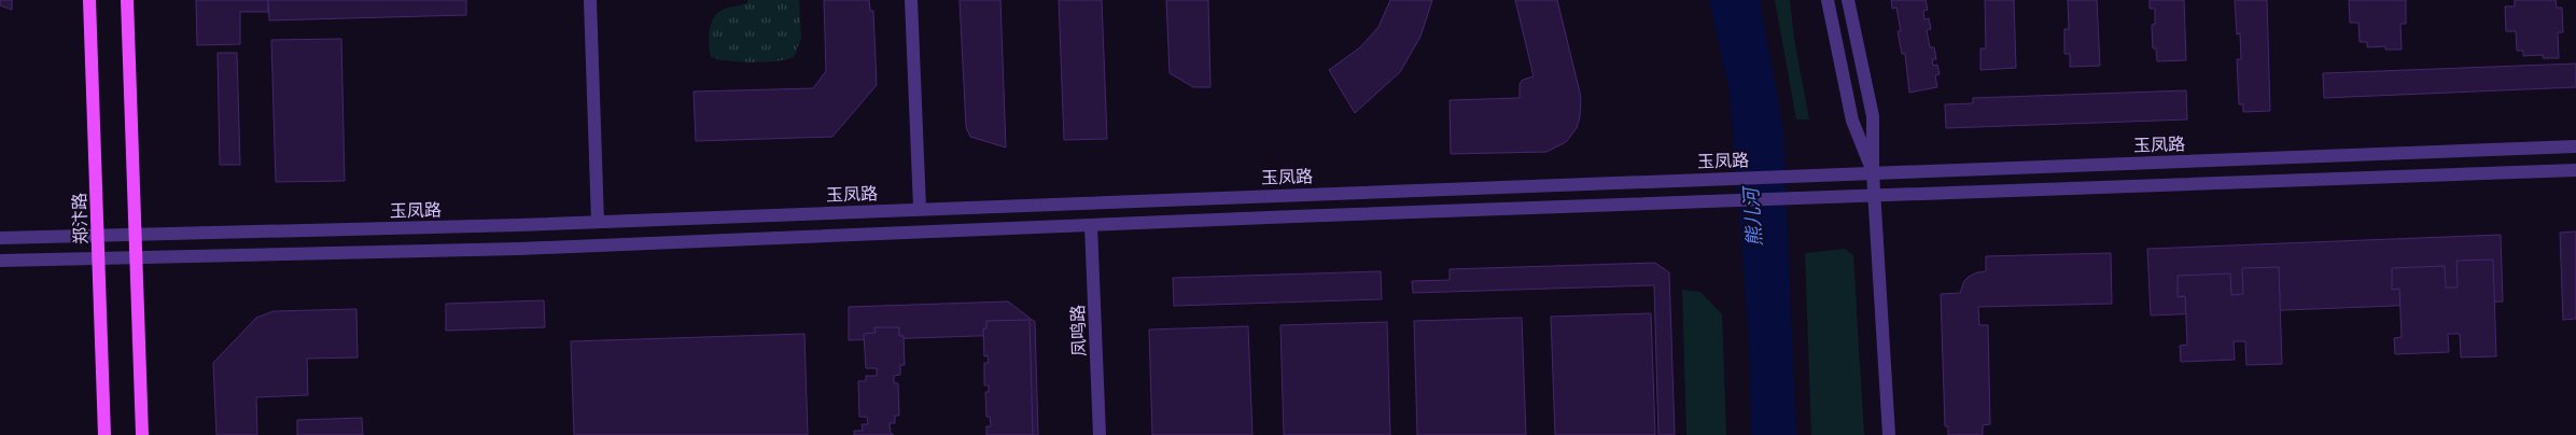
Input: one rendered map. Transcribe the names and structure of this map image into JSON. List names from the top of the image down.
{
  "streets": {
    "main road": ["郑汴路"],
    "street": ["玉凤路", "凤鸣路"]
  },
  "crossings": [
    ["玉凤路", "郑汴路"]
  ],
  "water": ["熊儿河"]
}
